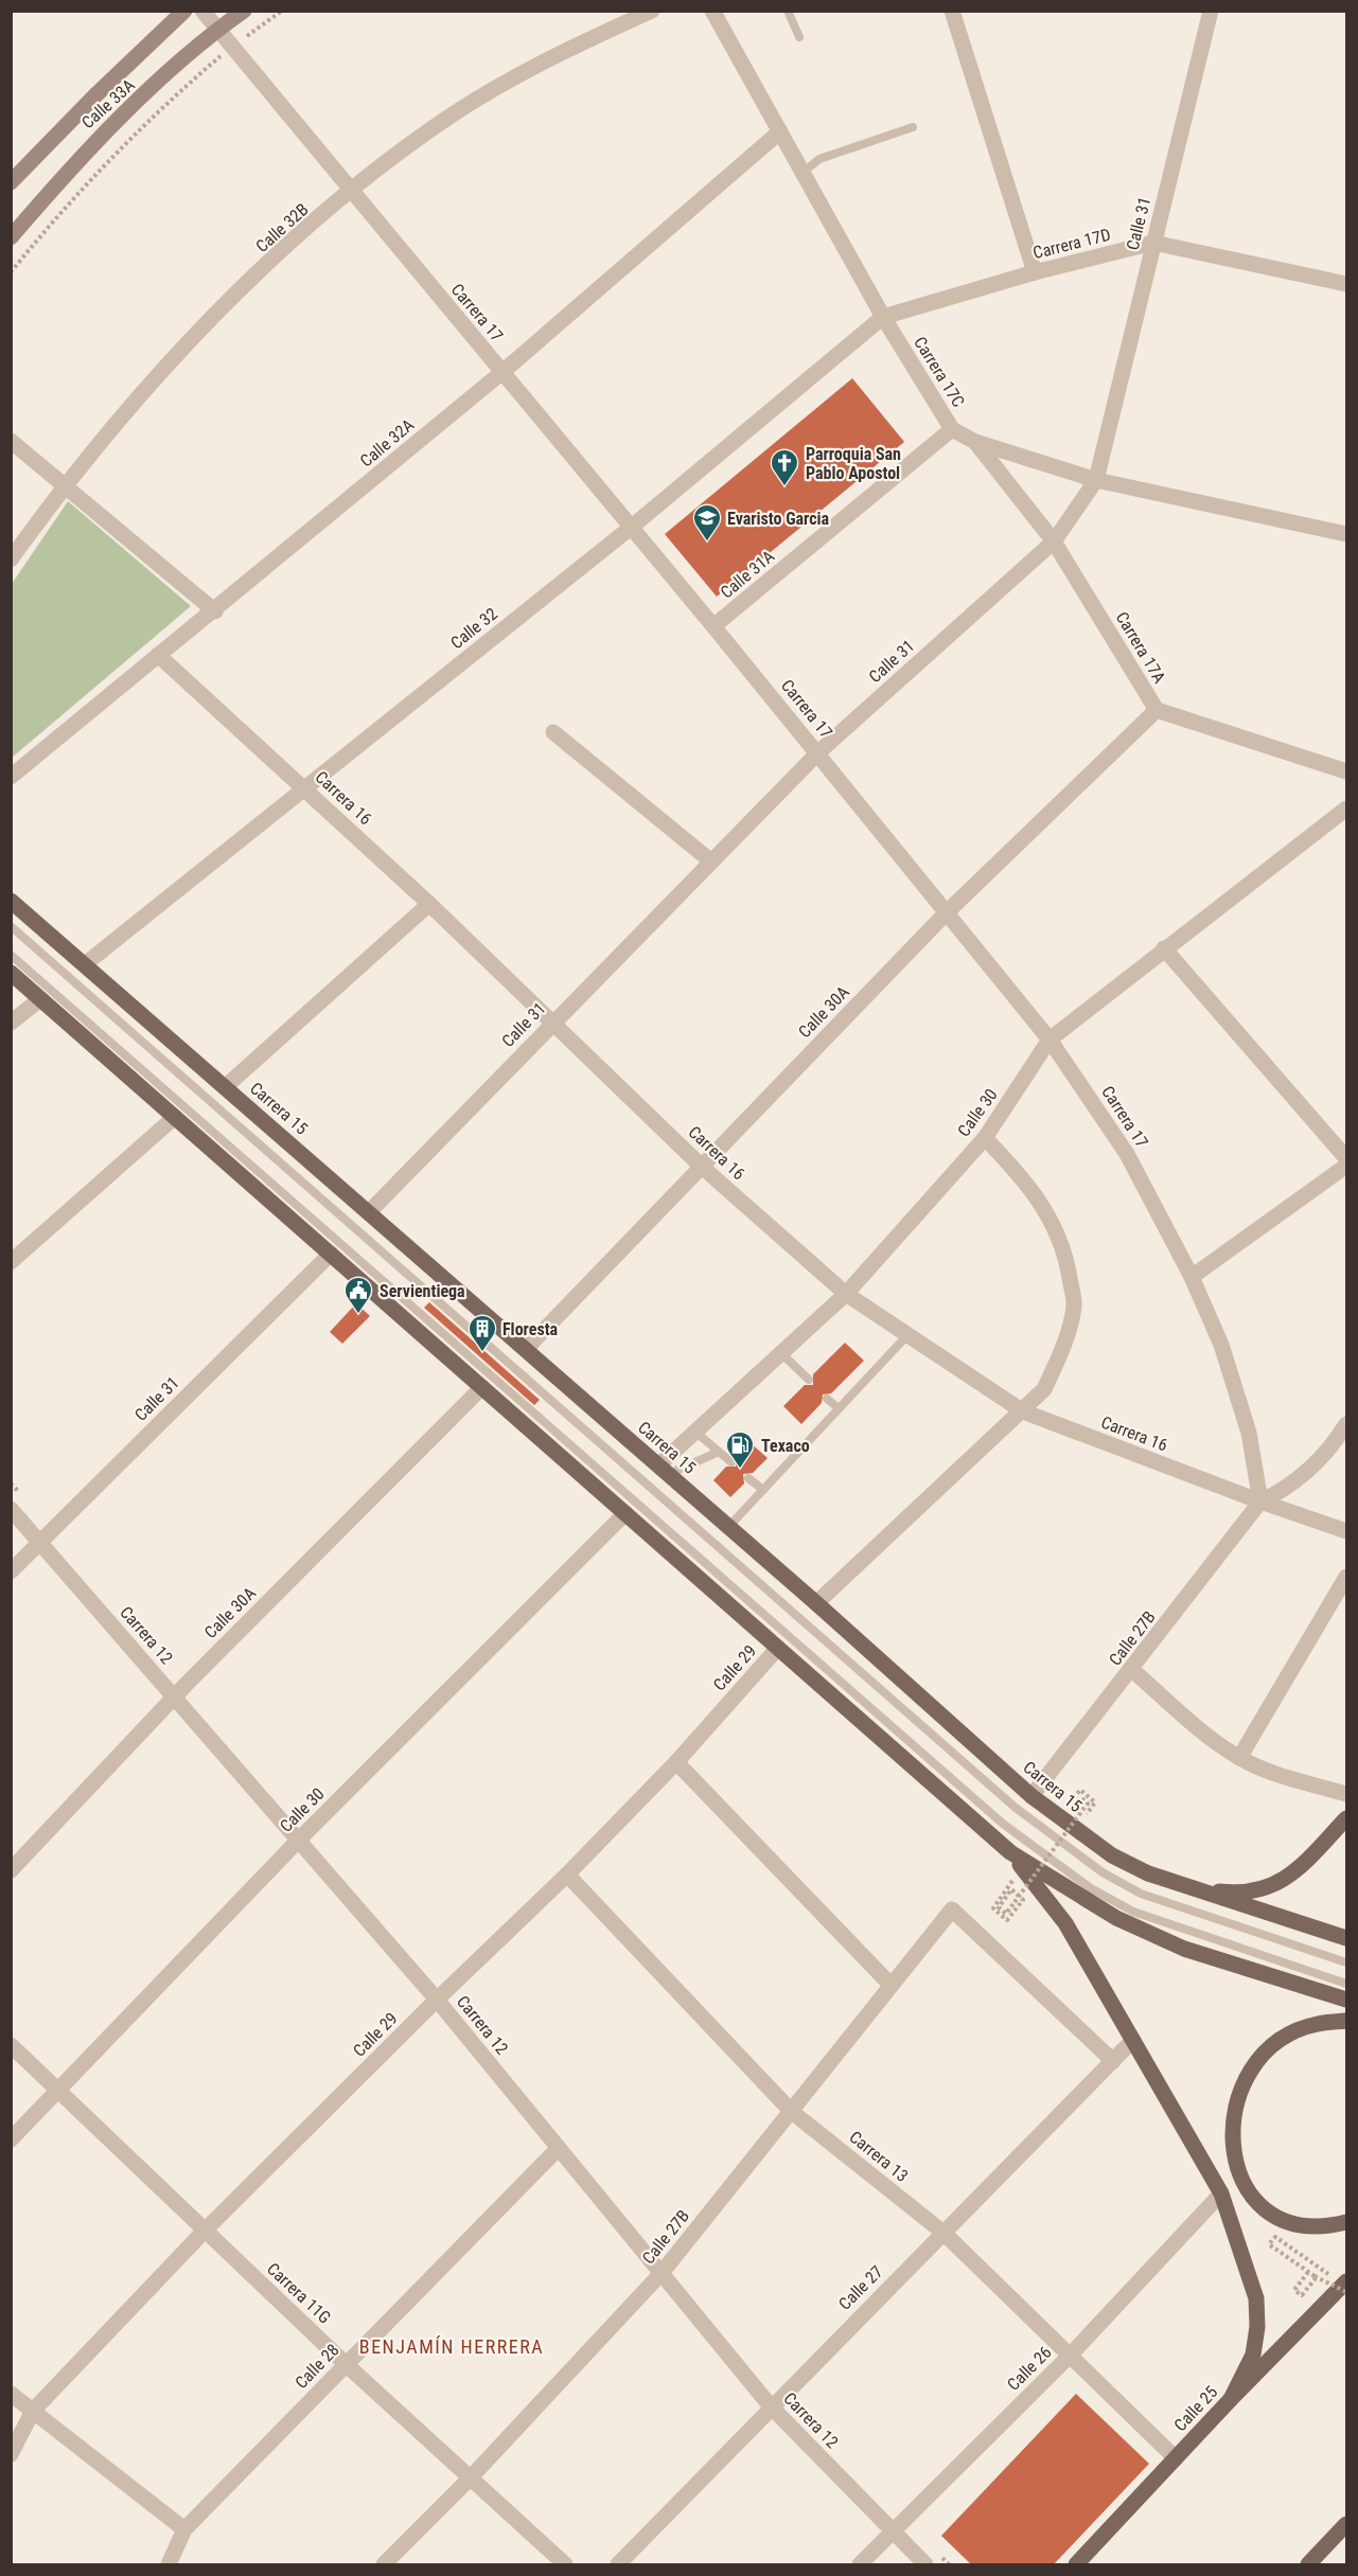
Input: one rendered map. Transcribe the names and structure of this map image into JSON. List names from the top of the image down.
{
  "streets": {
    "main road": ["Calle 33A", "Carrera 15", "Calle 25"],
    "street": [
      "Calle 31",
      "Calle 32B",
      "Carrera 17D",
      "Carrera 17",
      "Carrera 17C",
      "Calle 32A",
      "Calle 31A",
      "Calle 32",
      "Carrera 17A",
      "Carrera 16",
      "Calle 30A",
      "Calle 30",
      "Carrera 12",
      "Calle 27B",
      "Calle 29",
      "Carrera 13",
      "Calle 27",
      "Carrera 11G",
      "Calle 28",
      "Calle 26"
    ]
  },
  "crossings": [
    ["Calle 33A", "Carrera 17"],
    ["Calle 31", "Carrera 17D"],
    ["Calle 31", "Carrera 17"],
    ["Calle 31", "Carrera 17C"],
    ["Calle 31", "Carrera 17A"],
    ["Calle 31", "Carrera 16"],
    ["Calle 31", "Carrera 15"],
    ["Calle 31", "Carrera 12"],
    ["Calle 32B", "Carrera 17"],
    ["Carrera 17D", "Carrera 17C"],
    ["Carrera 17D", "Calle 32"],
    ["Carrera 17", "Calle 32A"],
    ["Carrera 17", "Calle 31A"],
    ["Carrera 17", "Calle 32"],
    ["Carrera 17", "Carrera 16"],
    ["Carrera 17", "Calle 30A"],
    ["Carrera 17", "Calle 30"],
    ["Carrera 17", "Calle 27B"],
    ["Carrera 17C", "Calle 32A"],
    ["Carrera 17C", "Calle 31A"],
    ["Carrera 17C", "Calle 32"],
    ["Carrera 17C", "Carrera 17A"],
    ["Calle 32A", "Carrera 16"],
    ["Calle 32", "Carrera 16"],
    ["Calle 32", "Carrera 15"],
    ["Carrera 17A", "Calle 30A"],
    ["Carrera 16", "Calle 30A"],
    ["Carrera 16", "Calle 30"],
    ["Carrera 16", "Calle 27B"],
    ["Calle 30A", "Carrera 15"],
    ["Calle 30A", "Carrera 12"],
    ["Carrera 15", "Calle 30"],
    ["Carrera 15", "Calle 27B"],
    ["Calle 30", "Carrera 12"],
    ["Calle 30", "Carrera 11G"],
    ["Carrera 12", "Calle 27B"],
    ["Carrera 12", "Calle 29"],
    ["Carrera 12", "Calle 27"],
    ["Carrera 12", "Calle 28"],
    ["Carrera 12", "Calle 26"],
    ["Calle 27B", "Carrera 13"],
    ["Calle 27B", "Calle 27"],
    ["Calle 27B", "Carrera 11G"],
    ["Calle 29", "Carrera 13"],
    ["Calle 29", "Carrera 11G"],
    ["Carrera 13", "Calle 27"],
    ["Carrera 13", "Calle 26"],
    ["Carrera 13", "Calle 25"],
    ["Carrera 11G", "Calle 28"]
  ],
  "districts": ["BENJAMÍN HERRERA"],
  "places": {
    "church": ["Parroquia San Pablo Apostol"],
    "school or university": ["Evaristo Garcia"],
    "public building": ["Servientiega"],
    "building": ["Floresta"],
    "fuel station": ["Texaco"]
  }
}
